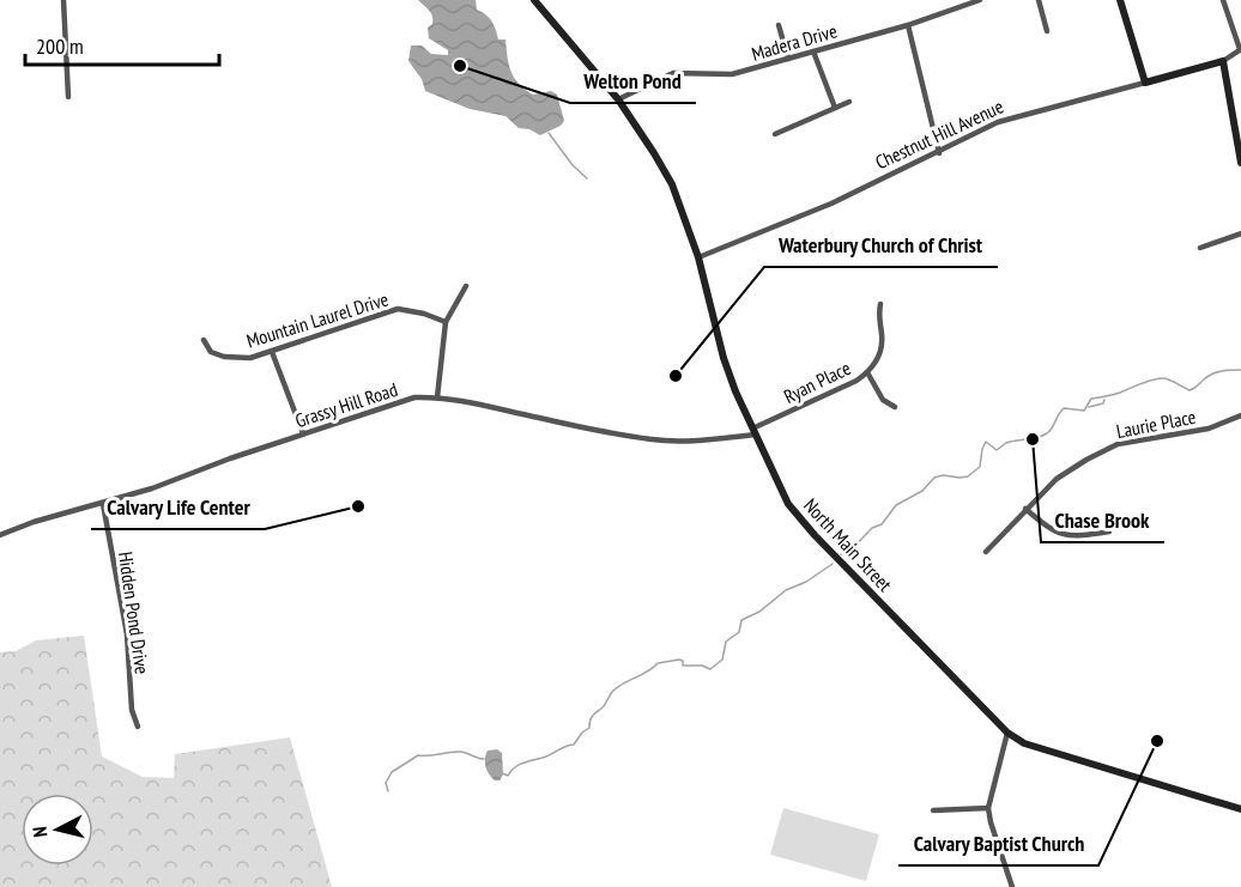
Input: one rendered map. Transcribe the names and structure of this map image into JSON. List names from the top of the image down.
{
  "streets": {
    "main road": ["Chestnut Hill Avenue", "North Main Street"],
    "street": [
      "Madera Drive",
      "Mountain Laurel Drive",
      "Ryan Place",
      "Grassy Hill Road",
      "Laurie Place",
      "Hidden Pond Drive"
    ]
  },
  "crossings": [
    ["Madera Drive", "North Main Street"],
    ["Chestnut Hill Avenue", "North Main Street"],
    ["Ryan Place", "Grassy Hill Road"],
    ["Ryan Place", "North Main Street"],
    ["Grassy Hill Road", "North Main Street"],
    ["Grassy Hill Road", "Hidden Pond Drive"]
  ],
  "places": [
    "Welton Pond",
    "Waterbury Church of Christ",
    "Chase Brook",
    "Calvary Life Center",
    "Calvary Baptist Church"
  ],
  "scale_bar": "200 m",
  "north": "left"
}
